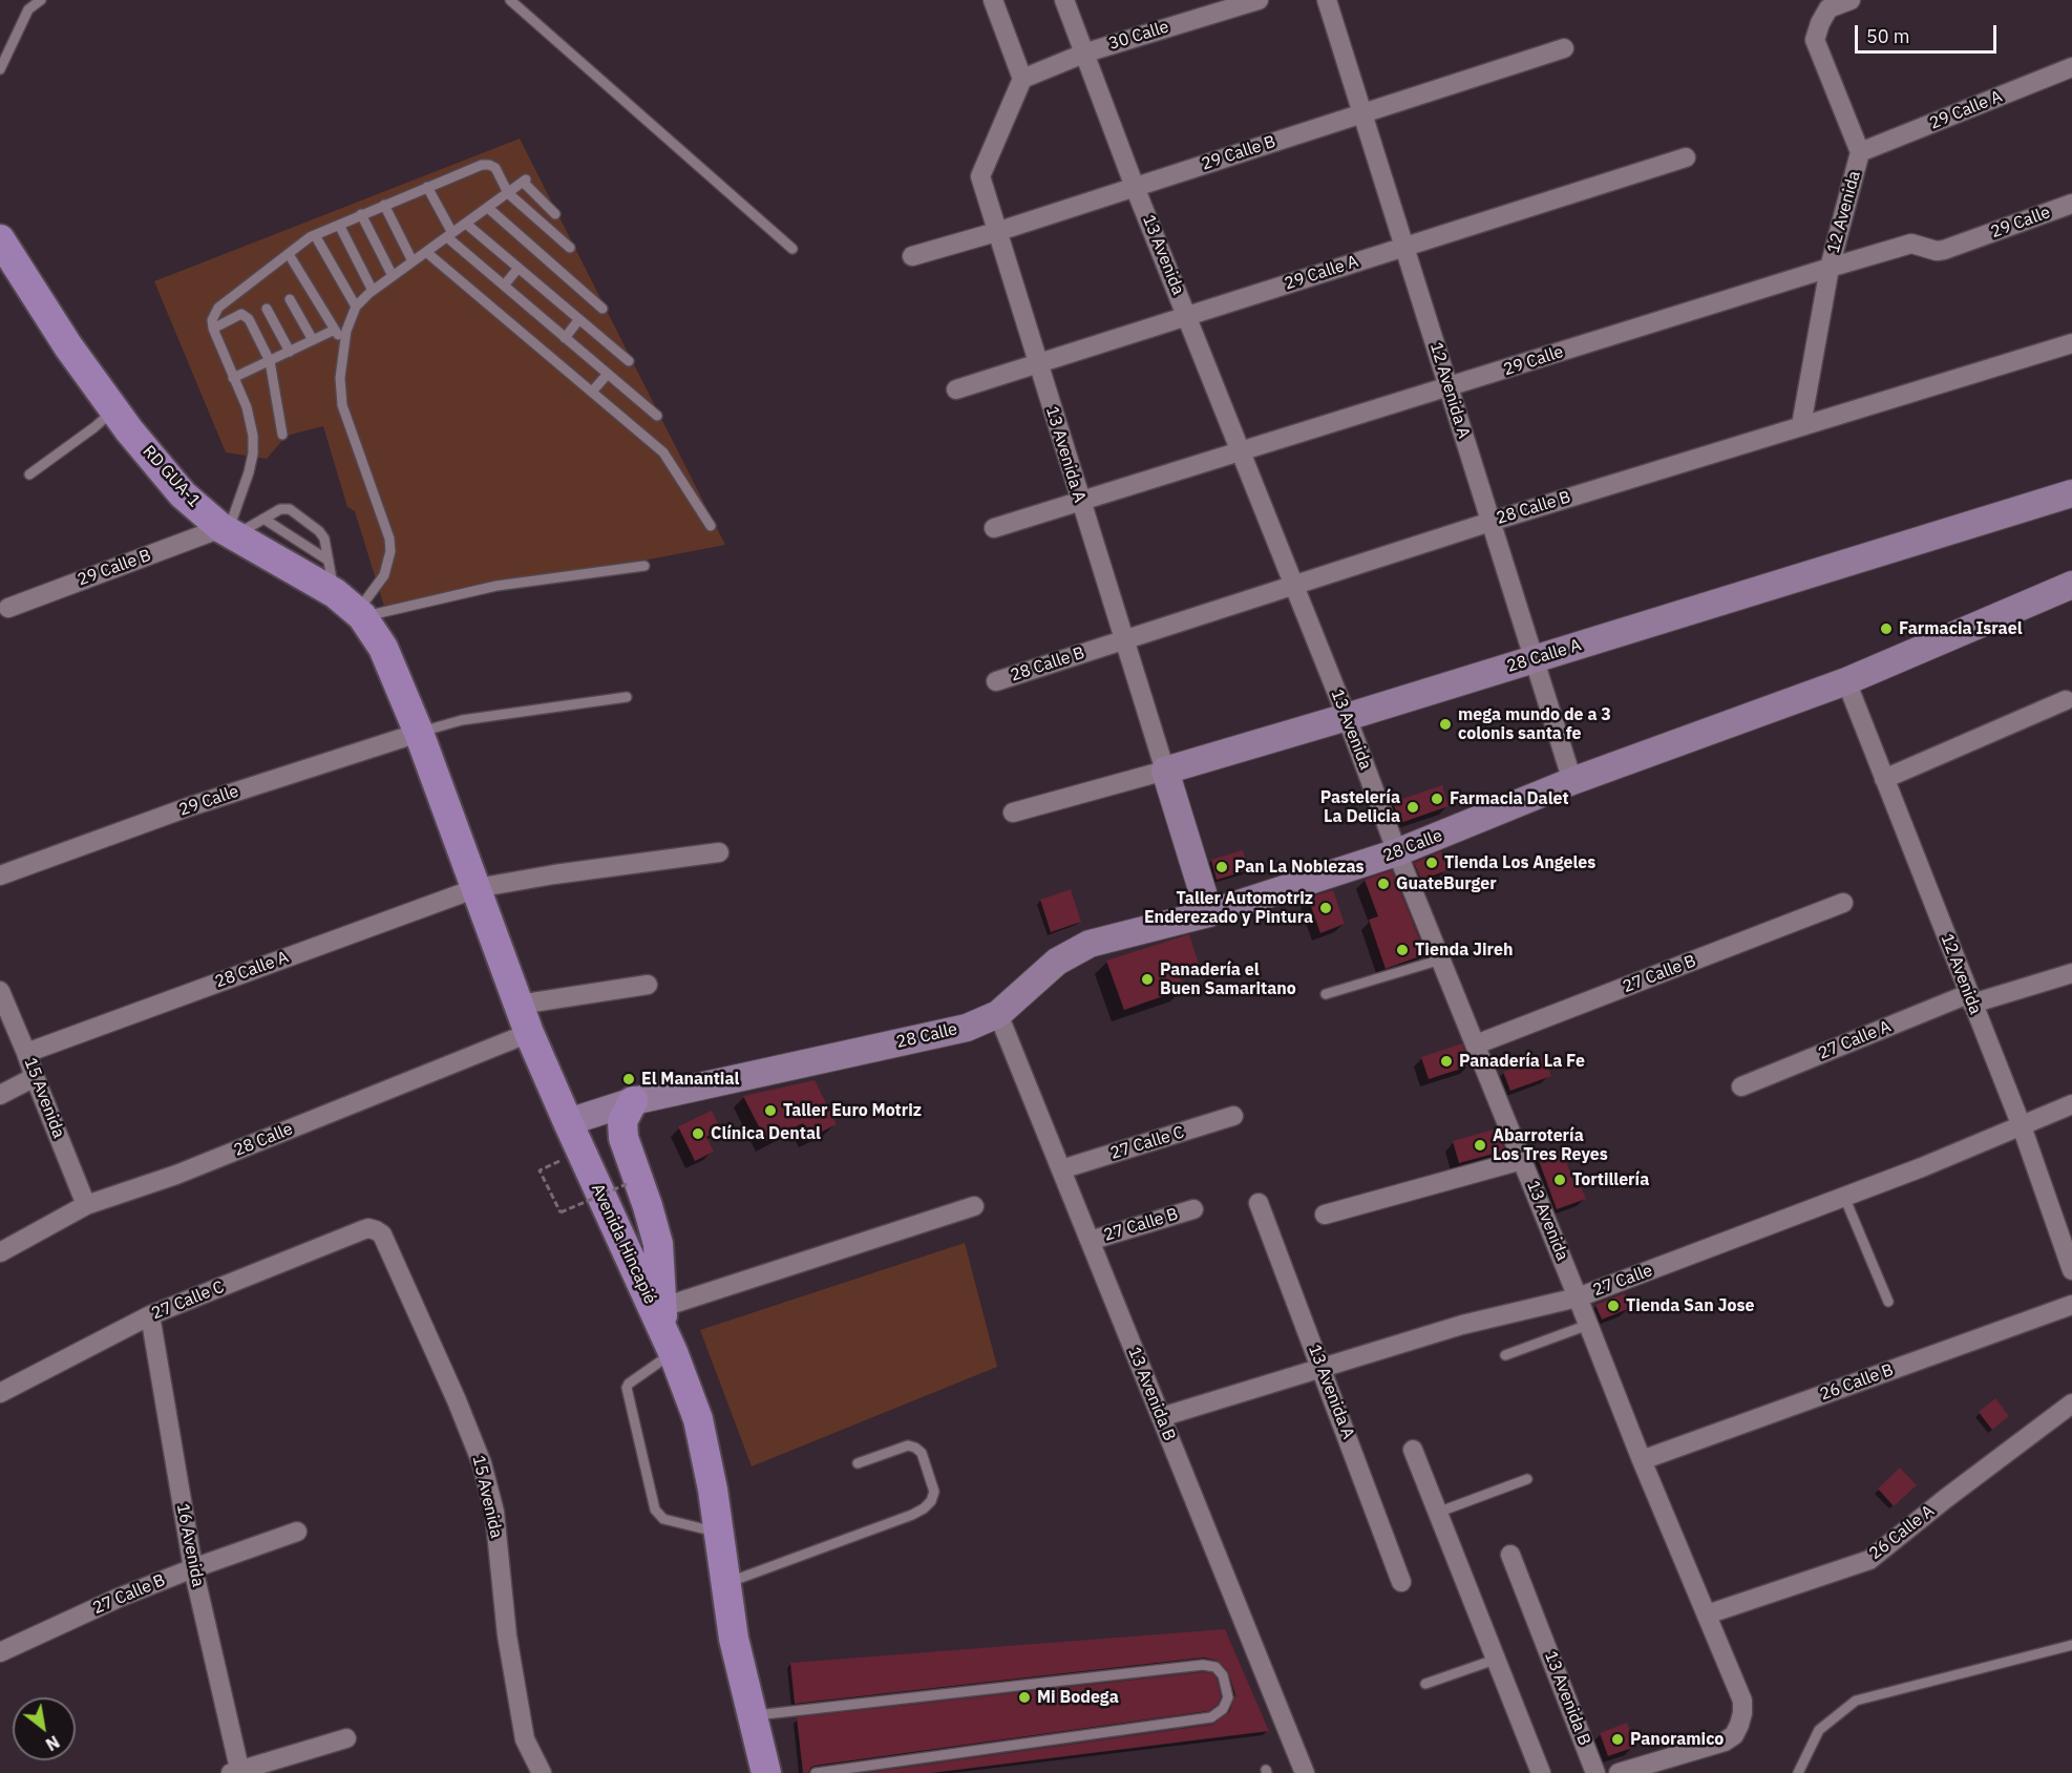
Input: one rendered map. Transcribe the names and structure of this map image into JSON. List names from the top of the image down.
{
  "streets": {
    "main road": [
      "13 Avenida A",
      "RD GUA-1",
      "28 Calle A",
      "28 Calle",
      "Avenida Hincapié"
    ],
    "street": [
      "30 Calle",
      "29 Calle A",
      "29 Calle B",
      "12 Avenida",
      "29 Calle",
      "13 Avenida",
      "12 Avenida A",
      "28 Calle B",
      "27 Calle B",
      "27 Calle A",
      "15 Avenida",
      "27 Calle C",
      "27 Calle",
      "26 Calle B",
      "13 Avenida B",
      "26 Calle A",
      "16 Avenida"
    ]
  },
  "crossings": [
    ["30 Calle", "13 Avenida"],
    ["30 Calle", "13 Avenida A"],
    ["29 Calle A", "12 Avenida"],
    ["29 Calle A", "13 Avenida"],
    ["29 Calle A", "12 Avenida A"],
    ["29 Calle A", "13 Avenida A"],
    ["29 Calle B", "13 Avenida"],
    ["29 Calle B", "12 Avenida A"],
    ["29 Calle B", "13 Avenida A"],
    ["29 Calle B", "RD GUA-1"],
    ["12 Avenida", "29 Calle"],
    ["12 Avenida", "28 Calle B"],
    ["12 Avenida", "28 Calle"],
    ["12 Avenida", "27 Calle A"],
    ["12 Avenida", "27 Calle"],
    ["29 Calle", "13 Avenida"],
    ["29 Calle", "12 Avenida A"],
    ["29 Calle", "13 Avenida A"],
    ["29 Calle", "RD GUA-1"],
    ["29 Calle", "Avenida Hincapié"],
    ["13 Avenida", "28 Calle B"],
    ["13 Avenida", "28 Calle A"],
    ["13 Avenida", "28 Calle"],
    ["13 Avenida", "27 Calle B"],
    ["13 Avenida", "27 Calle"],
    ["13 Avenida", "26 Calle B"],
    ["13 Avenida", "26 Calle A"],
    ["12 Avenida A", "28 Calle B"],
    ["12 Avenida A", "28 Calle A"],
    ["12 Avenida A", "28 Calle"],
    ["13 Avenida A", "28 Calle B"],
    ["13 Avenida A", "28 Calle A"],
    ["13 Avenida A", "28 Calle"],
    ["13 Avenida A", "27 Calle"],
    ["RD GUA-1", "Avenida Hincapié"],
    ["28 Calle A", "15 Avenida"],
    ["28 Calle A", "Avenida Hincapié"],
    ["28 Calle", "15 Avenida"],
    ["28 Calle", "Avenida Hincapié"],
    ["28 Calle", "13 Avenida B"],
    ["27 Calle B", "13 Avenida B"],
    ["27 Calle B", "16 Avenida"],
    ["15 Avenida", "27 Calle C"],
    ["27 Calle C", "13 Avenida B"],
    ["27 Calle C", "16 Avenida"],
    ["27 Calle", "13 Avenida B"]
  ],
  "places": [
    "Farmacia Israel",
    "mega mundo de a 3 colonis santa fe",
    "Farmacia Dalet",
    "Pastelería La Delicia",
    "Tienda Los Angeles",
    "Pan La Noblezas",
    "GuateBurger",
    "Taller Automotriz Enderezado y Pintura",
    "Tienda Jireh",
    "Panadería el Buen Samaritano",
    "Panadería La Fe",
    "El Manantial",
    "Taller Euro Motriz",
    "Clínica Dental",
    "Abarrotería Los Tres Reyes",
    "Tortillería",
    "Tienda San Jose",
    "Mi Bodega",
    "Panoramico"
  ],
  "scale_bar": "50 m",
  "north": "bottom right"
}
